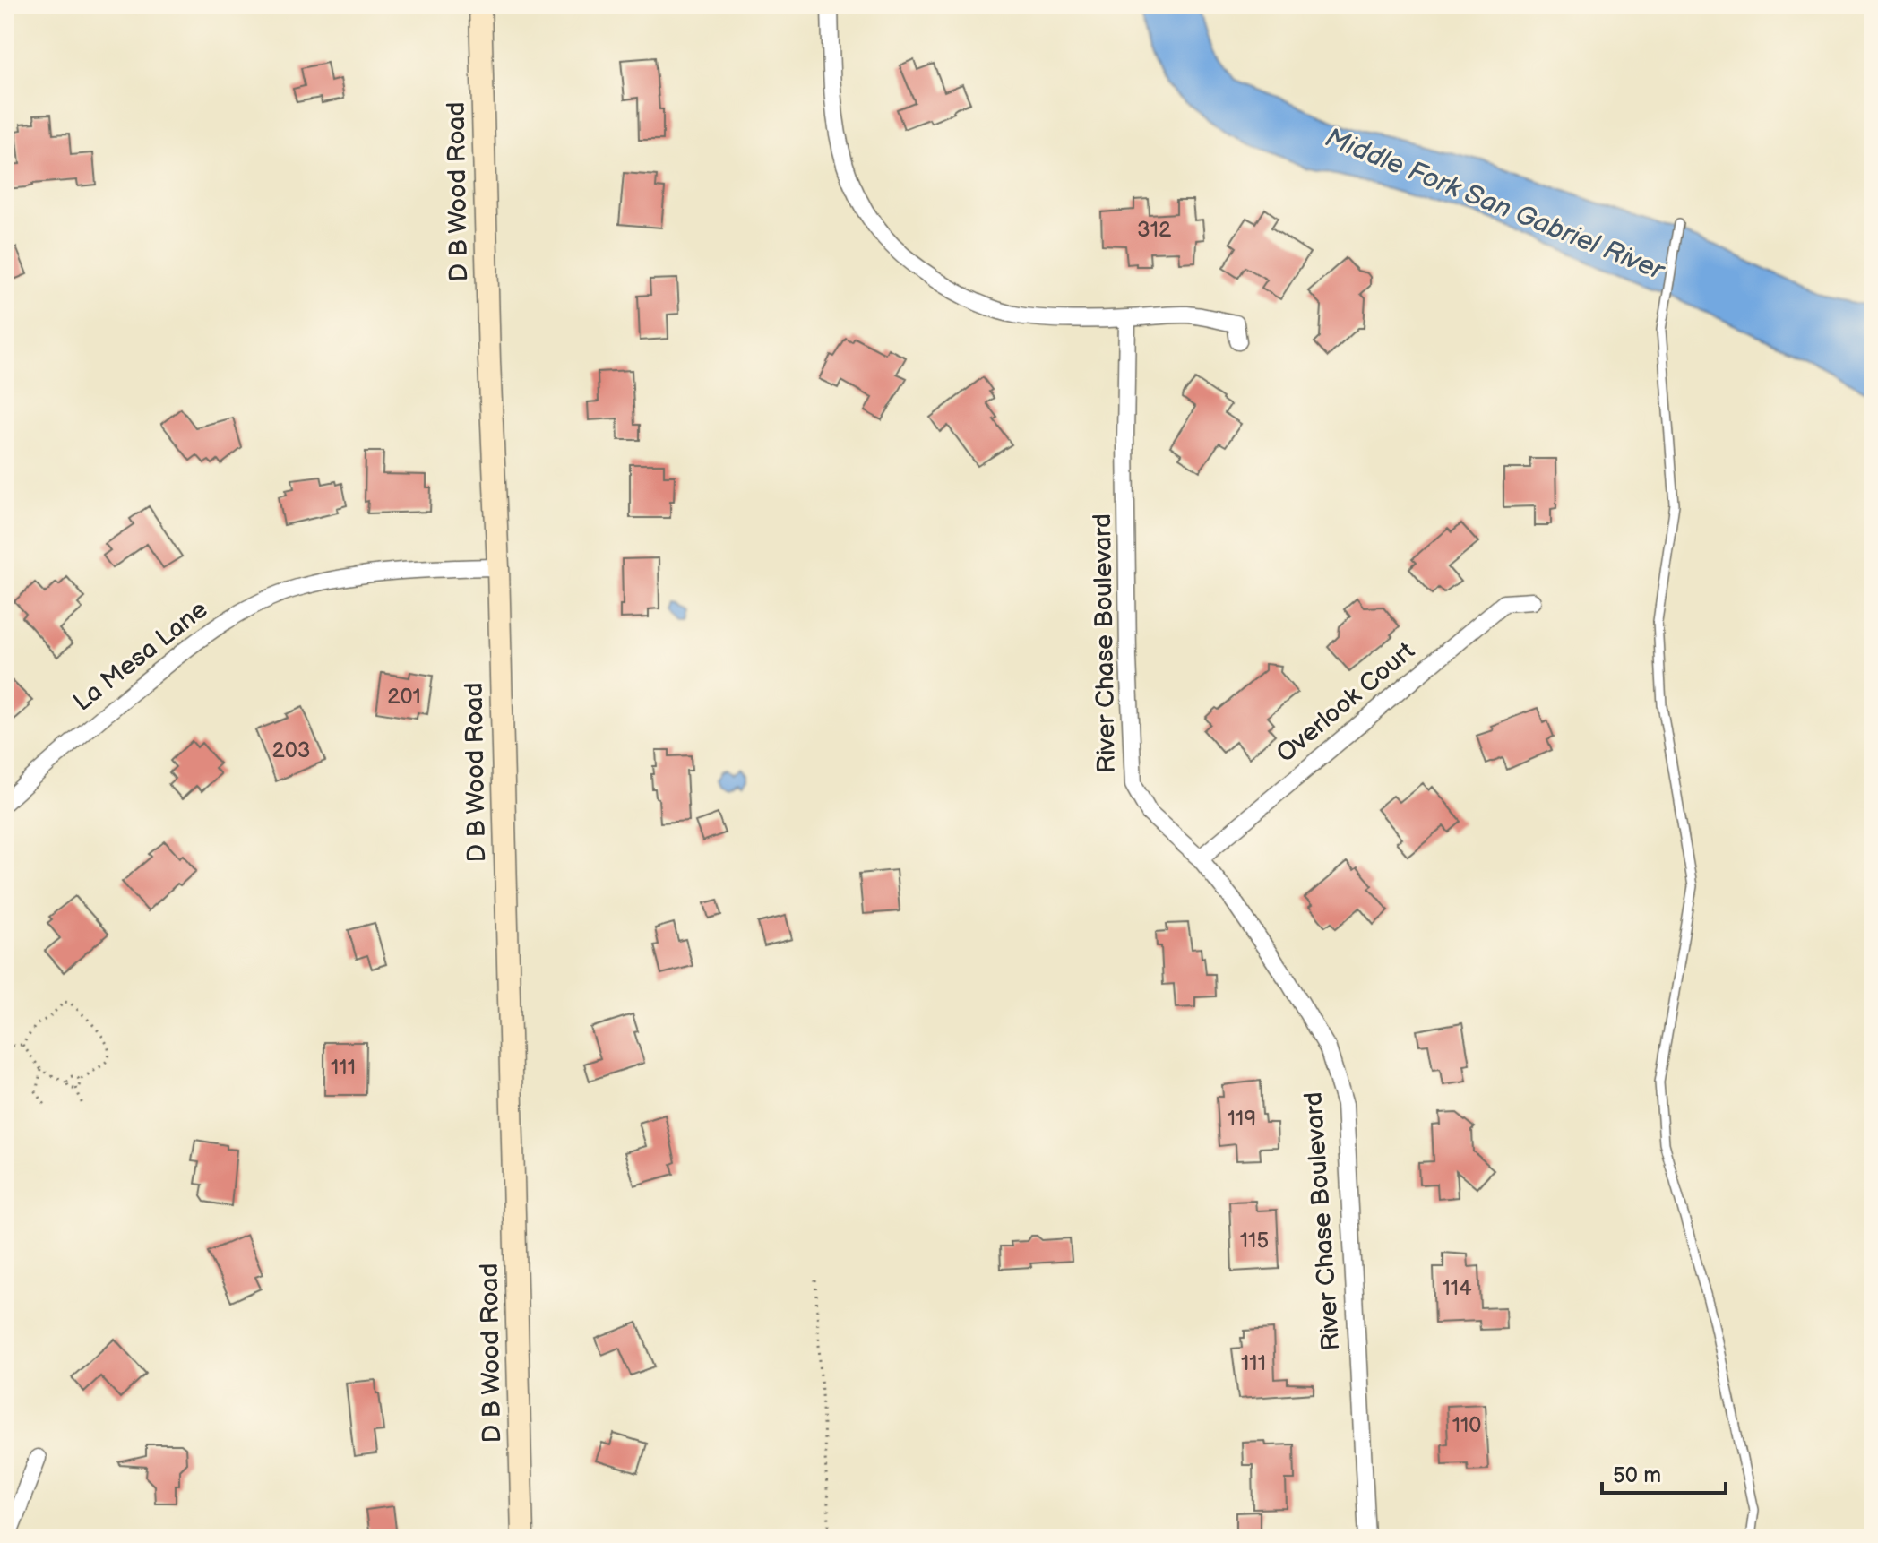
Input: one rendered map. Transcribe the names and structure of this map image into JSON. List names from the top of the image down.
{
  "streets": {
    "main road": ["D B Wood Road"],
    "street": ["River Chase Boulevard", "La Mesa Lane", "Overlook Court"]
  },
  "crossings": [
    ["D B Wood Road", "La Mesa Lane"],
    ["River Chase Boulevard", "Overlook Court"]
  ],
  "water": ["Middle Fork San Gabriel River"],
  "house_numbers": [
    "312",
    "201",
    "203",
    "111",
    "119",
    "115",
    "114",
    "111",
    "110"
  ],
  "scale_bar": "50 m"
}
